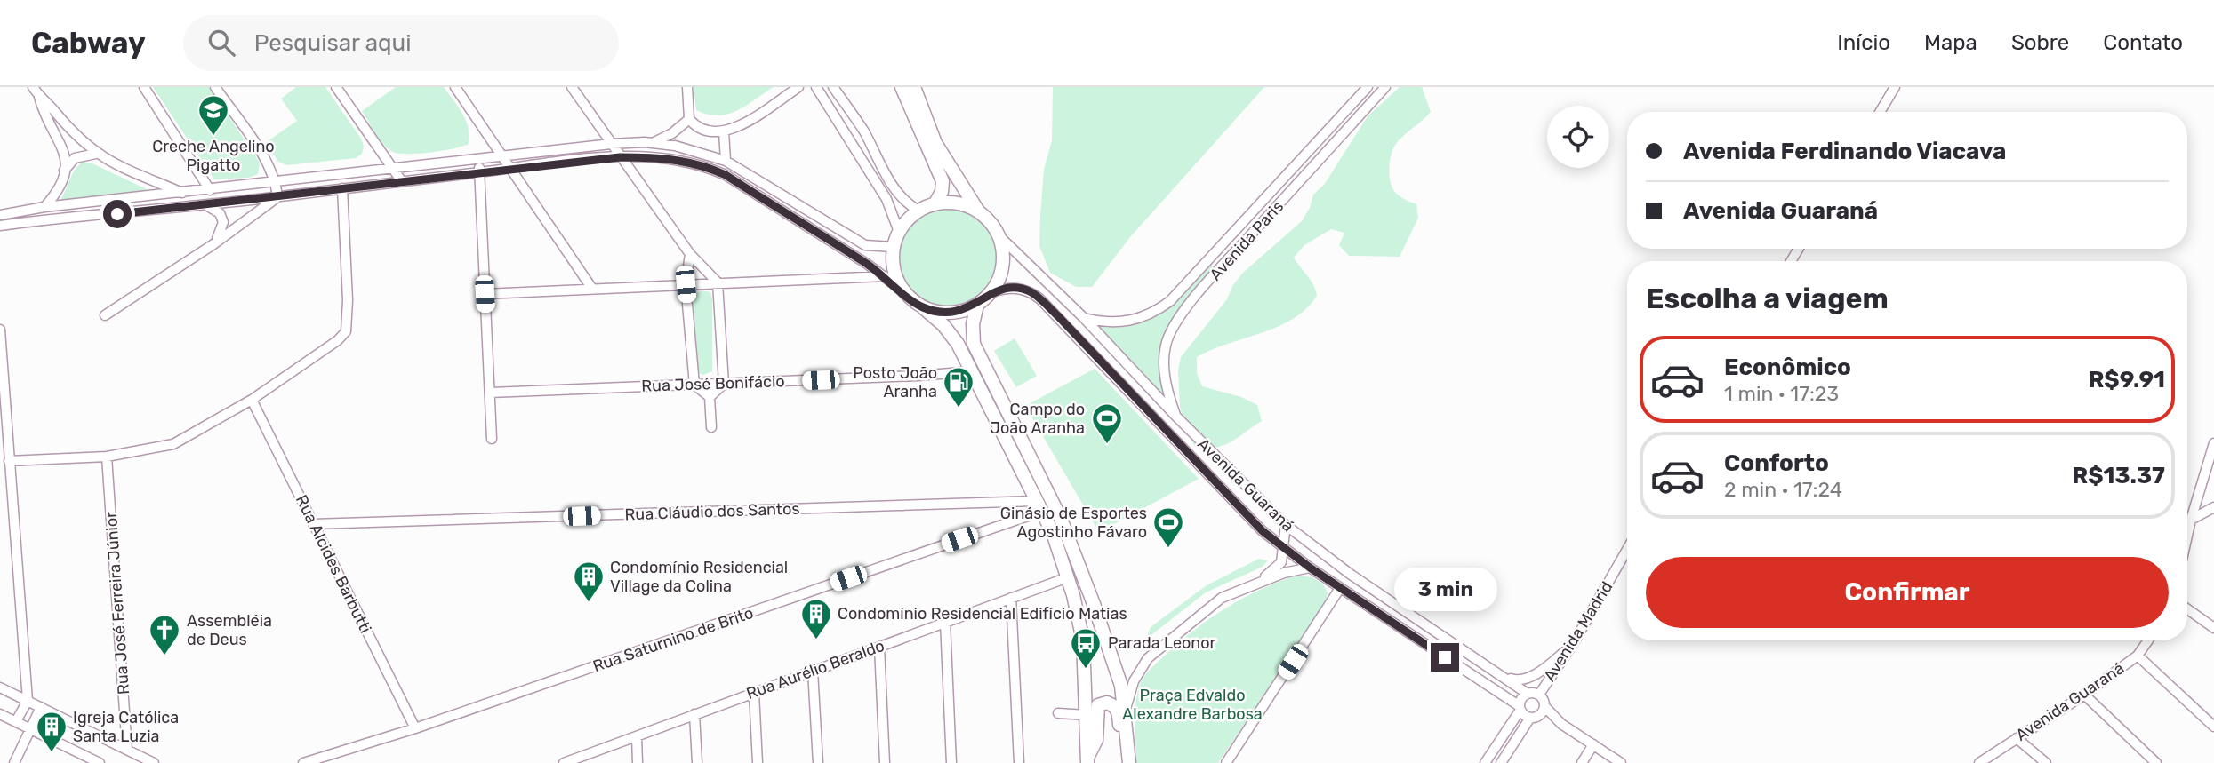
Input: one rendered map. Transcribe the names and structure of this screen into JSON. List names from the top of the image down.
{
  "streets": {
    "street": [
      "Avenida Paris",
      "Rua José Bonifácio",
      "Avenida Guaraná",
      "Rua Cláudio dos Santos",
      "Rua Alcides Barbutti",
      "Rua José Ferreira Júnior",
      "Avenida Madrid",
      "Rua Saturnino de Brito",
      "Rua Aurélio Beraldo"
    ]
  },
  "crossings": [
    ["Avenida Paris", "Avenida Guaraná"],
    ["Avenida Guaraná", "Avenida Madrid"],
    ["Rua Cláudio dos Santos", "Rua Alcides Barbutti"],
    ["Rua Cláudio dos Santos", "Rua Saturnino de Brito"],
    ["Rua Alcides Barbutti", "Rua Saturnino de Brito"]
  ],
  "parks": ["Praça Edvaldo Alexandre Barbosa"],
  "places": {
    "school or university": ["Creche Angelino Pigatto"],
    "fuel station": ["Posto João Aranha"],
    "sports": ["Campo do João Aranha", "Ginásio de Esportes Agostinho Fávaro"],
    "building": ["Condomínio Residencial Village da Colina", "Condomínio Residencial Edifício Matias", "Igreja Católica Santa Luzia"],
    "church": ["Assembléia de Deus"],
    "bus stop": ["Parada Leonor"]
  },
  "page": {
    "header": "Cabway",
    "search": "Pesquisar aqui",
    "nav": [
      "Início",
      "Mapa",
      "Sobre",
      "Contato"
    ],
    "banner": ["Avenida Ferdinando Viacava", "Avenida Guaraná"],
    "heading": "Escolha a viagem",
    "list": [
      {
        "name": "Econômico",
        "note": "1 min · 17:23",
        "value": "R$9.91"
      },
      {
        "name": "Conforto",
        "note": "2 min · 17:24",
        "value": "R$13.37"
      }
    ],
    "buttons": "Confirmar",
    "bubble": "3 min"
  }
}
